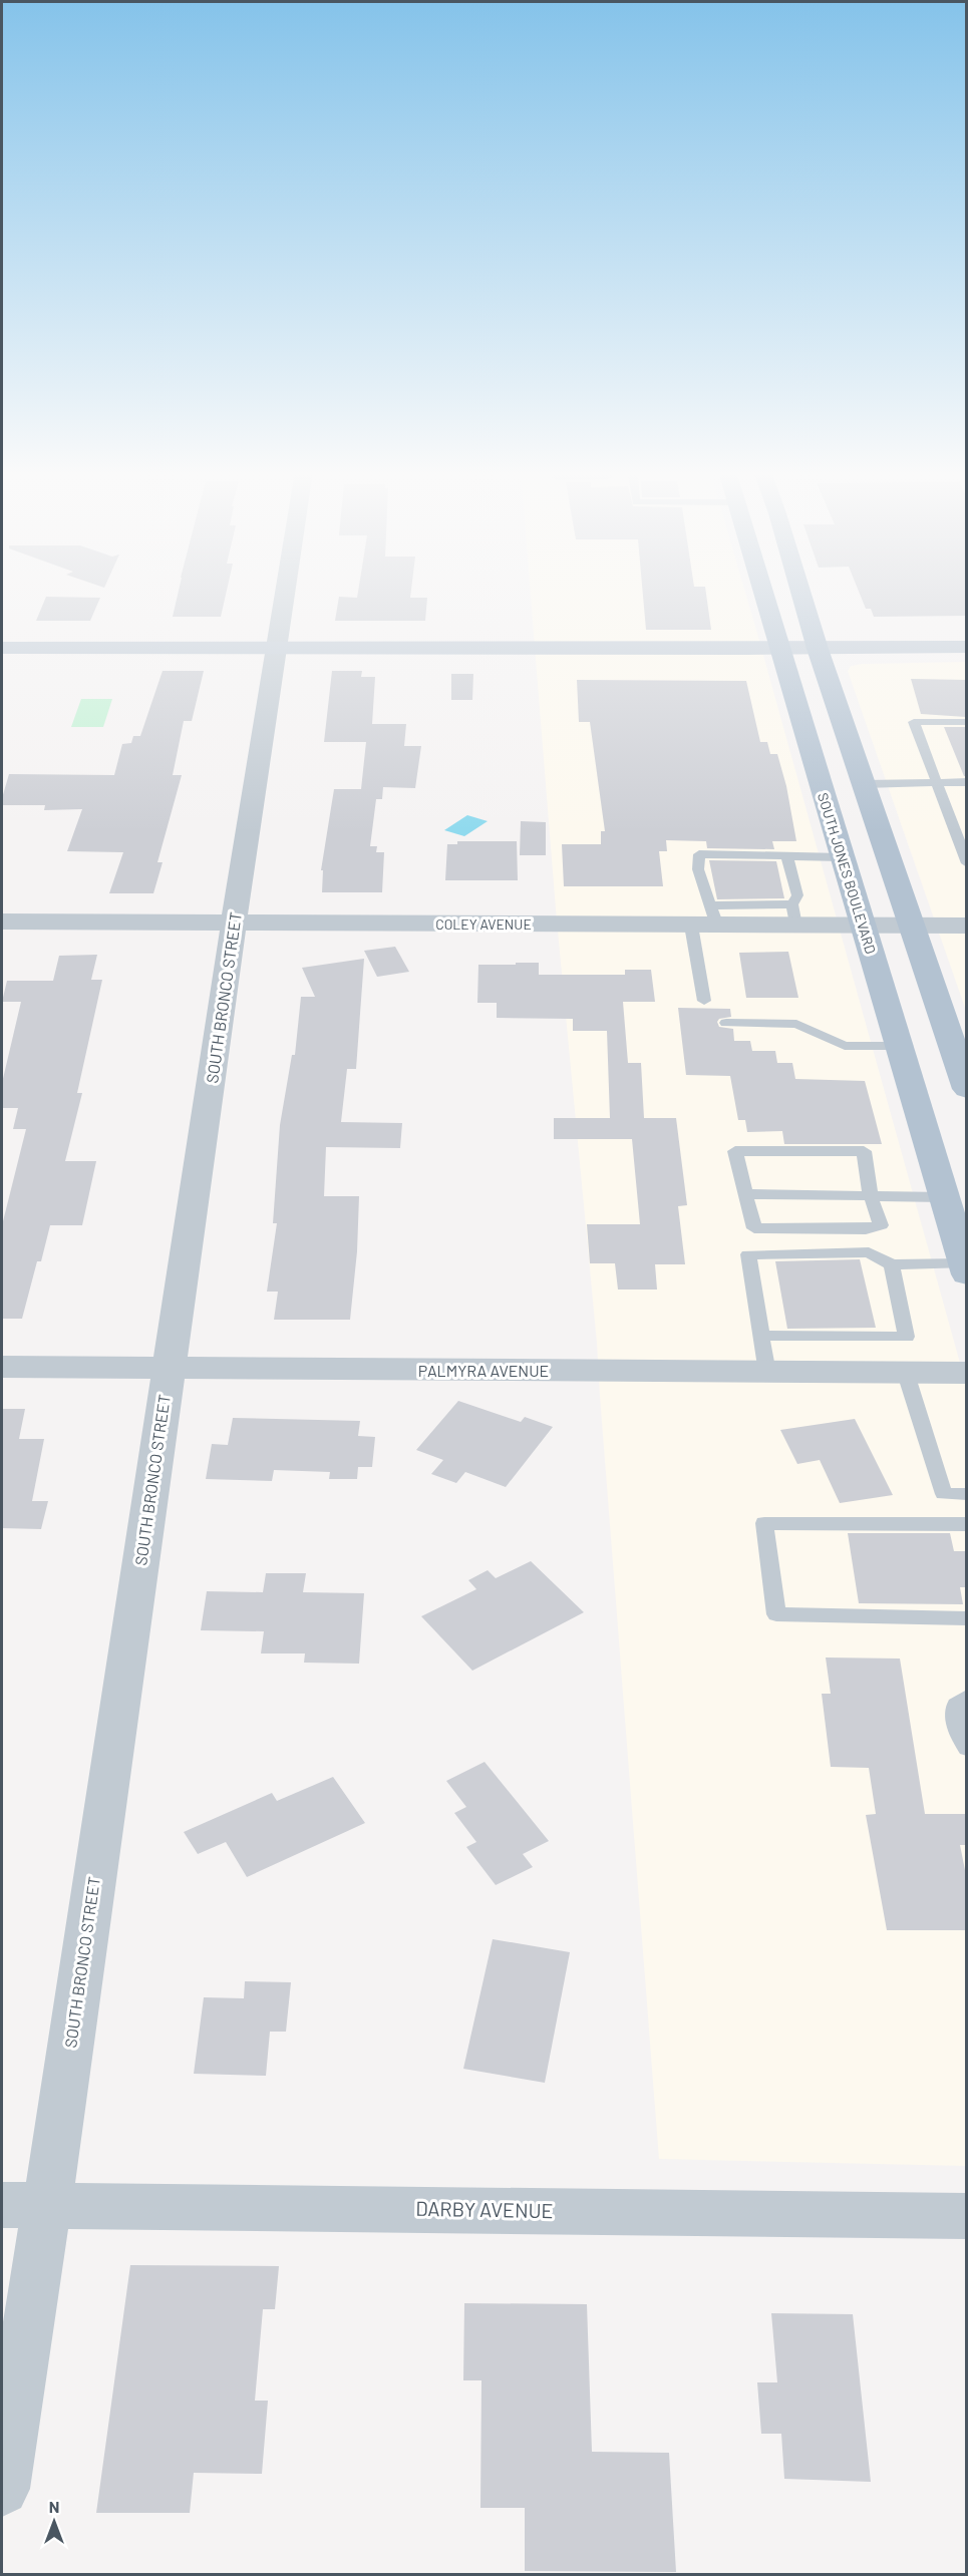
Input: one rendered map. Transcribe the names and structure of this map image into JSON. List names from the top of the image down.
{
  "streets": {
    "main road": ["SOUTH JONES BOULEVARD"],
    "street": [
      "COLEY AVENUE",
      "SOUTH BRONCO STREET",
      "PALMYRA AVENUE",
      "DARBY AVENUE"
    ]
  },
  "crossings": [
    ["SOUTH JONES BOULEVARD", "COLEY AVENUE"],
    ["COLEY AVENUE", "SOUTH BRONCO STREET"],
    ["SOUTH BRONCO STREET", "PALMYRA AVENUE"],
    ["SOUTH BRONCO STREET", "DARBY AVENUE"]
  ],
  "north": "top"
}
